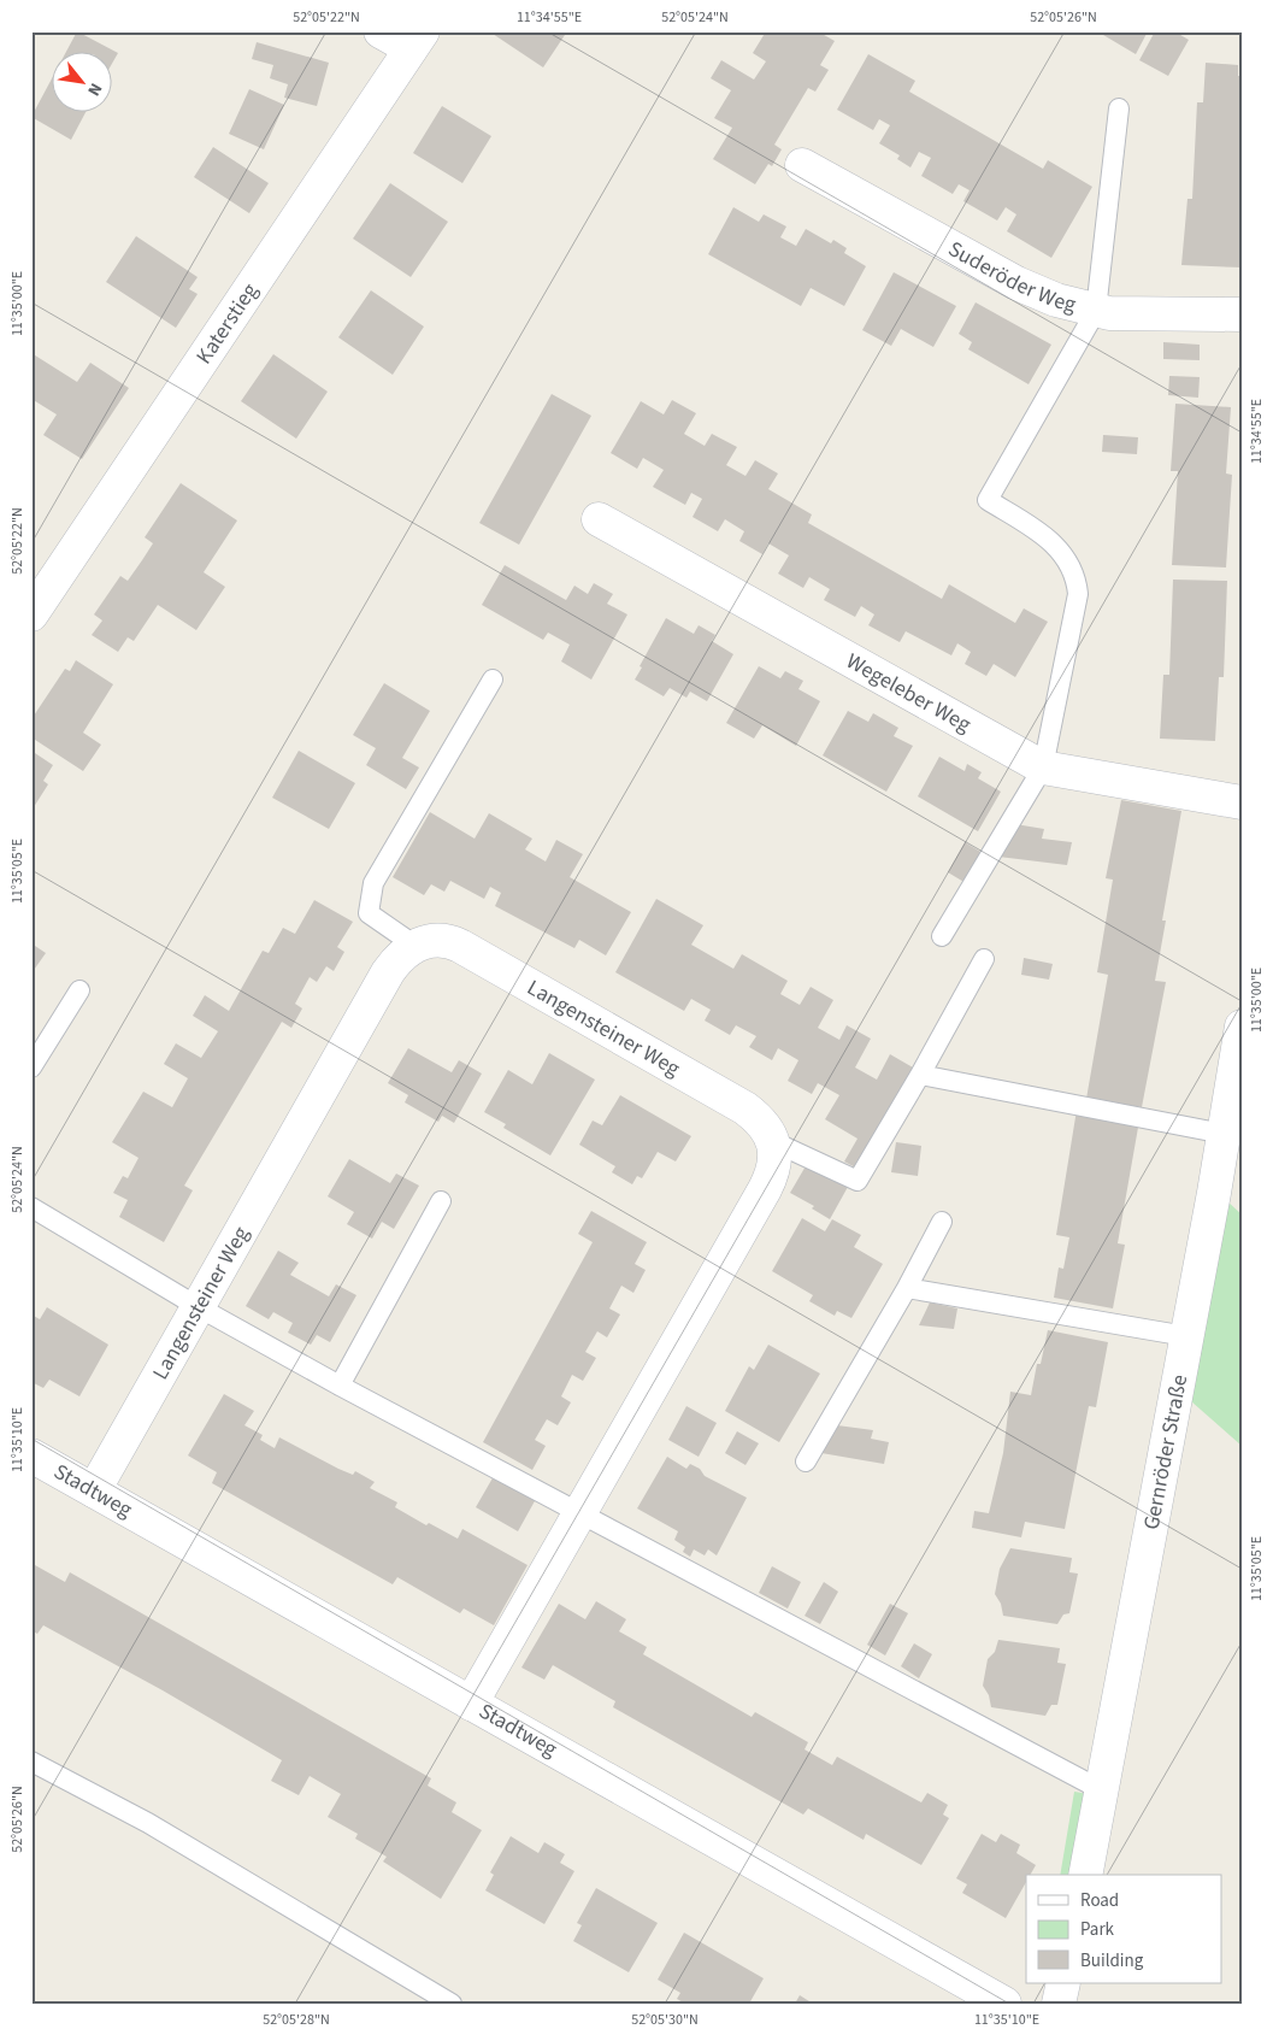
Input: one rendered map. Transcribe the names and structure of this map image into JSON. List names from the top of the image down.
{
  "streets": {
    "street": [
      "Suderöder Weg",
      "Katerstieg",
      "Wegeleber Weg",
      "Langensteiner Weg",
      "Gernröder Straße",
      "Stadtweg"
    ]
  },
  "crossings": [
    ["Langensteiner Weg", "Stadtweg"]
  ],
  "legend": ["Road", "Park", "Building"],
  "north": "bottom right",
  "coordinates": [
    "52°05'22\"N",
    "11°34'55\"E",
    "52°05'24\"N",
    "52°05'26\"N",
    "11°35'00\"E",
    "11°35'05\"E",
    "11°35'10\"E",
    "52°05'28\"N",
    "52°05'30\"N"
  ]
}
